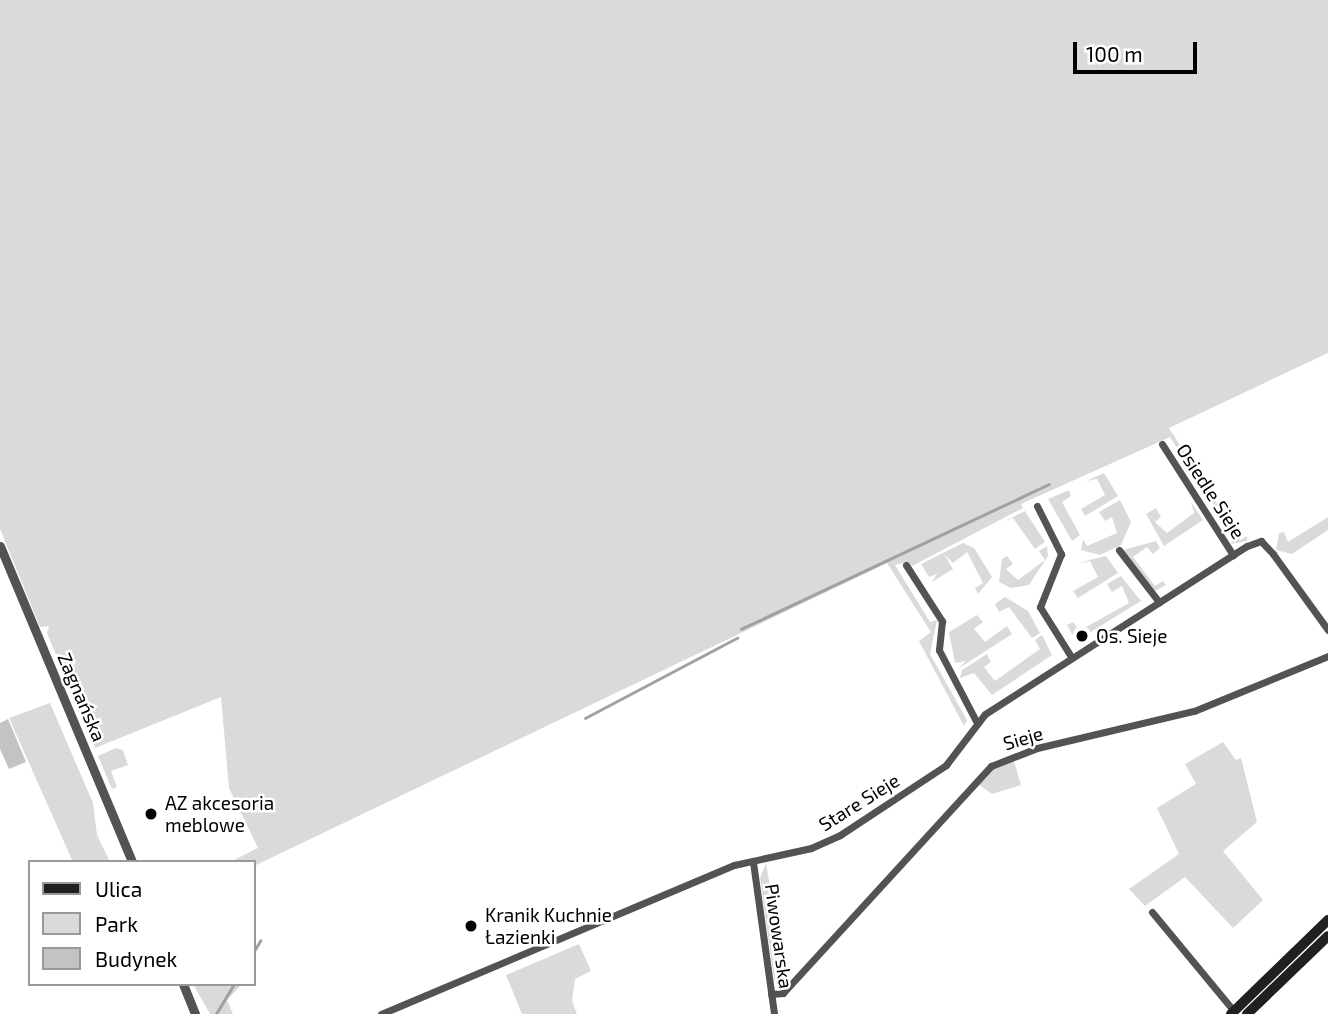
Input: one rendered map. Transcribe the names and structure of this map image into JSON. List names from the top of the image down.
{
  "streets": {
    "street": [
      "Osiedle Sieje",
      "Zagnańska",
      "Sieje",
      "Stare Sieje",
      "Piwowarska"
    ]
  },
  "crossings": [
    ["Osiedle Sieje", "Stare Sieje"],
    ["Sieje", "Piwowarska"],
    ["Stare Sieje", "Piwowarska"]
  ],
  "places": ["Os. Sieje", "AZ akcesoria meblowe", "Kranik Kuchnie Łazienki"],
  "legend": ["Ulica", "Park", "Budynek"],
  "scale_bar": "100 m"
}
